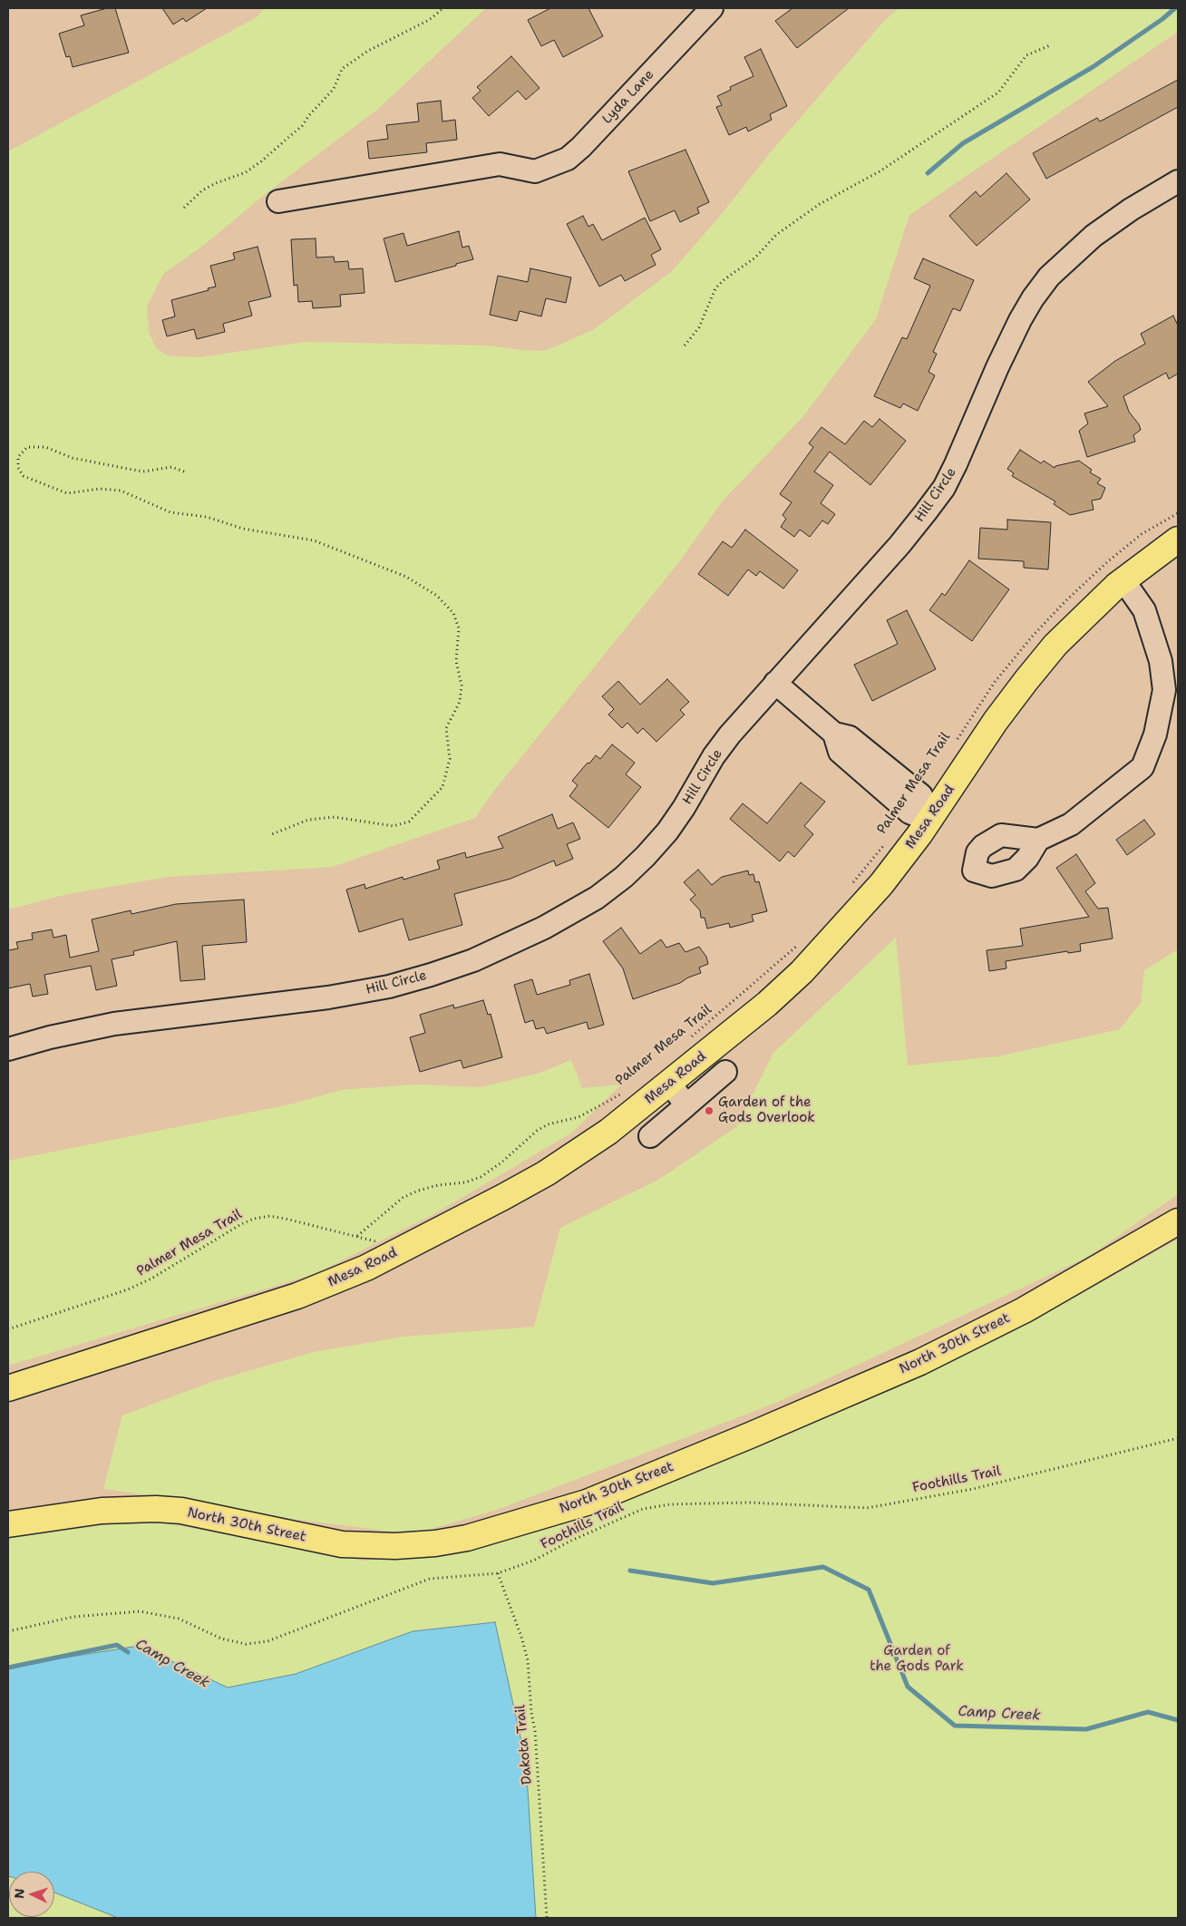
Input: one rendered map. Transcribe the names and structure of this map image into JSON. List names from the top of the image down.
{
  "streets": {
    "main road": ["Mesa Road", "North 30th Street"],
    "street": ["Lyda Lane", "Hill Circle"],
    "path": ["Palmer Mesa Trail", "Foothills Trail", "Dakota Trail"]
  },
  "crossings": [
    ["Foothills Trail", "Dakota Trail"]
  ],
  "water": ["Camp Creek"],
  "parks": ["Garden of the Gods Park"],
  "places": ["Garden of the Gods Overlook"],
  "north": "left"
}
